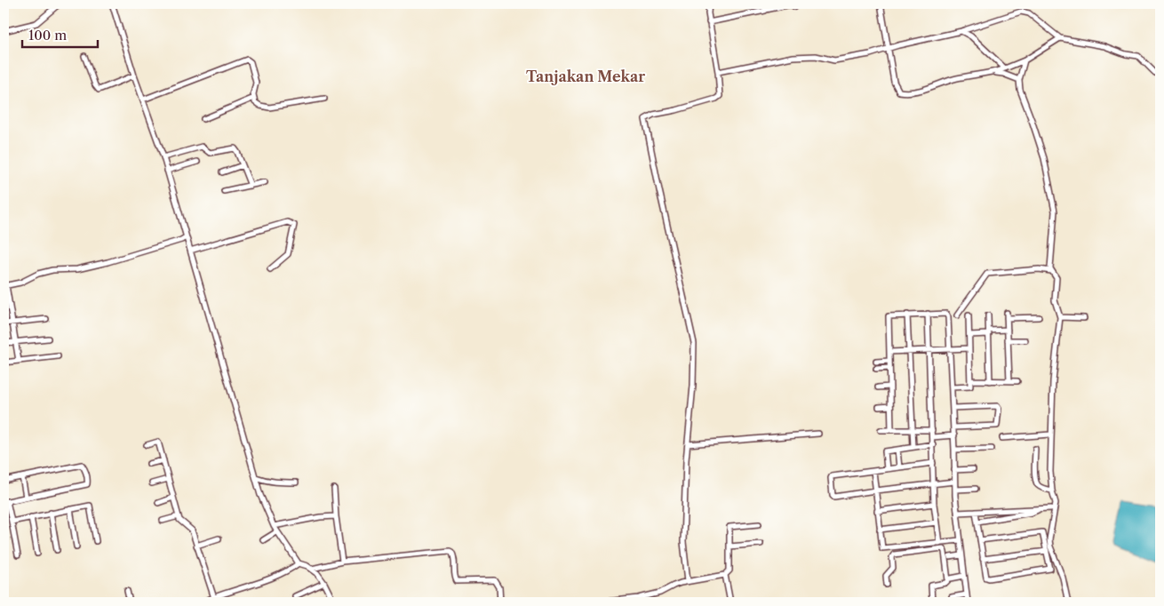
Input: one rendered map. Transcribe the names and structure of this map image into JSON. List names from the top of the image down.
{
  "districts": ["Tanjakan Mekar"],
  "scale_bar": "100 m"
}
